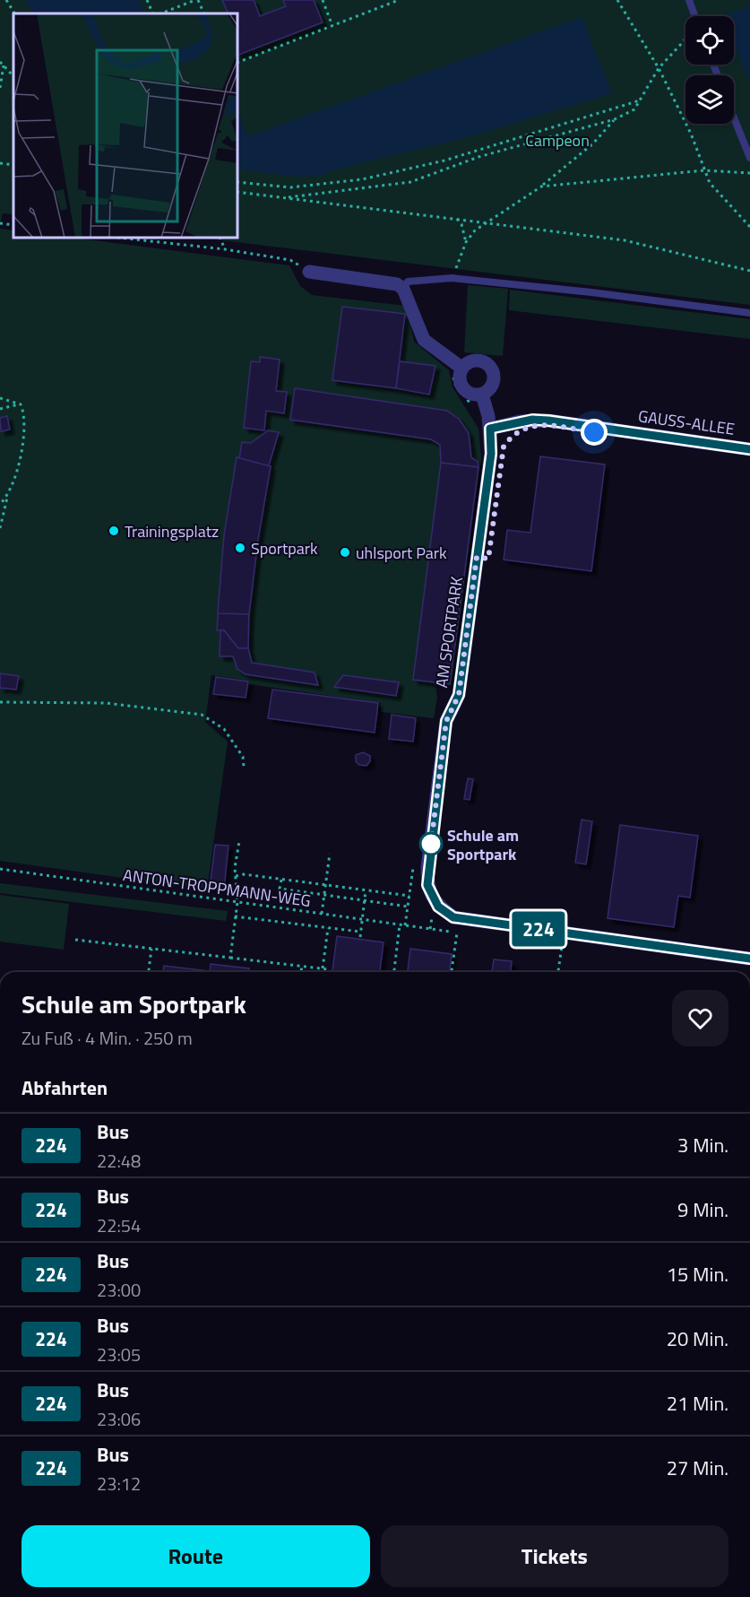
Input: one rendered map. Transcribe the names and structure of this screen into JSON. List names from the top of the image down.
{
  "streets": {
    "street": ["GAUSS-ALLEE", "AM SPORTPARK"],
    "path": ["ANTON-TROPPMANN-WEG"]
  },
  "crossings": [
    ["GAUSS-ALLEE", "AM SPORTPARK"]
  ],
  "parks": ["Campeon"],
  "places": [
    "Trainingsplatz",
    "Sportpark",
    "uhlsport Park",
    "Schule am Sportpark"
  ],
  "lines": ["bus line 224"],
  "page": {
    "on_map": "224",
    "heading": [
      ["Schule am Sportpark", "Zu Fuß · 4 Min. · 250 m"],
      "Abfahrten"
    ],
    "list": [
      {
        "mark": "224",
        "name": "Bus",
        "note": "22:48",
        "value": "3 Min."
      },
      {
        "mark": "224",
        "name": "Bus",
        "note": "22:54",
        "value": "9 Min."
      },
      {
        "mark": "224",
        "name": "Bus",
        "note": "23:00",
        "value": "15 Min."
      },
      {
        "mark": "224",
        "name": "Bus",
        "note": "23:05",
        "value": "20 Min."
      },
      {
        "mark": "224",
        "name": "Bus",
        "note": "23:06",
        "value": "21 Min."
      },
      {
        "mark": "224",
        "name": "Bus",
        "note": "23:12",
        "value": "27 Min."
      }
    ],
    "buttons": ["Route", "Tickets"]
  }
}
